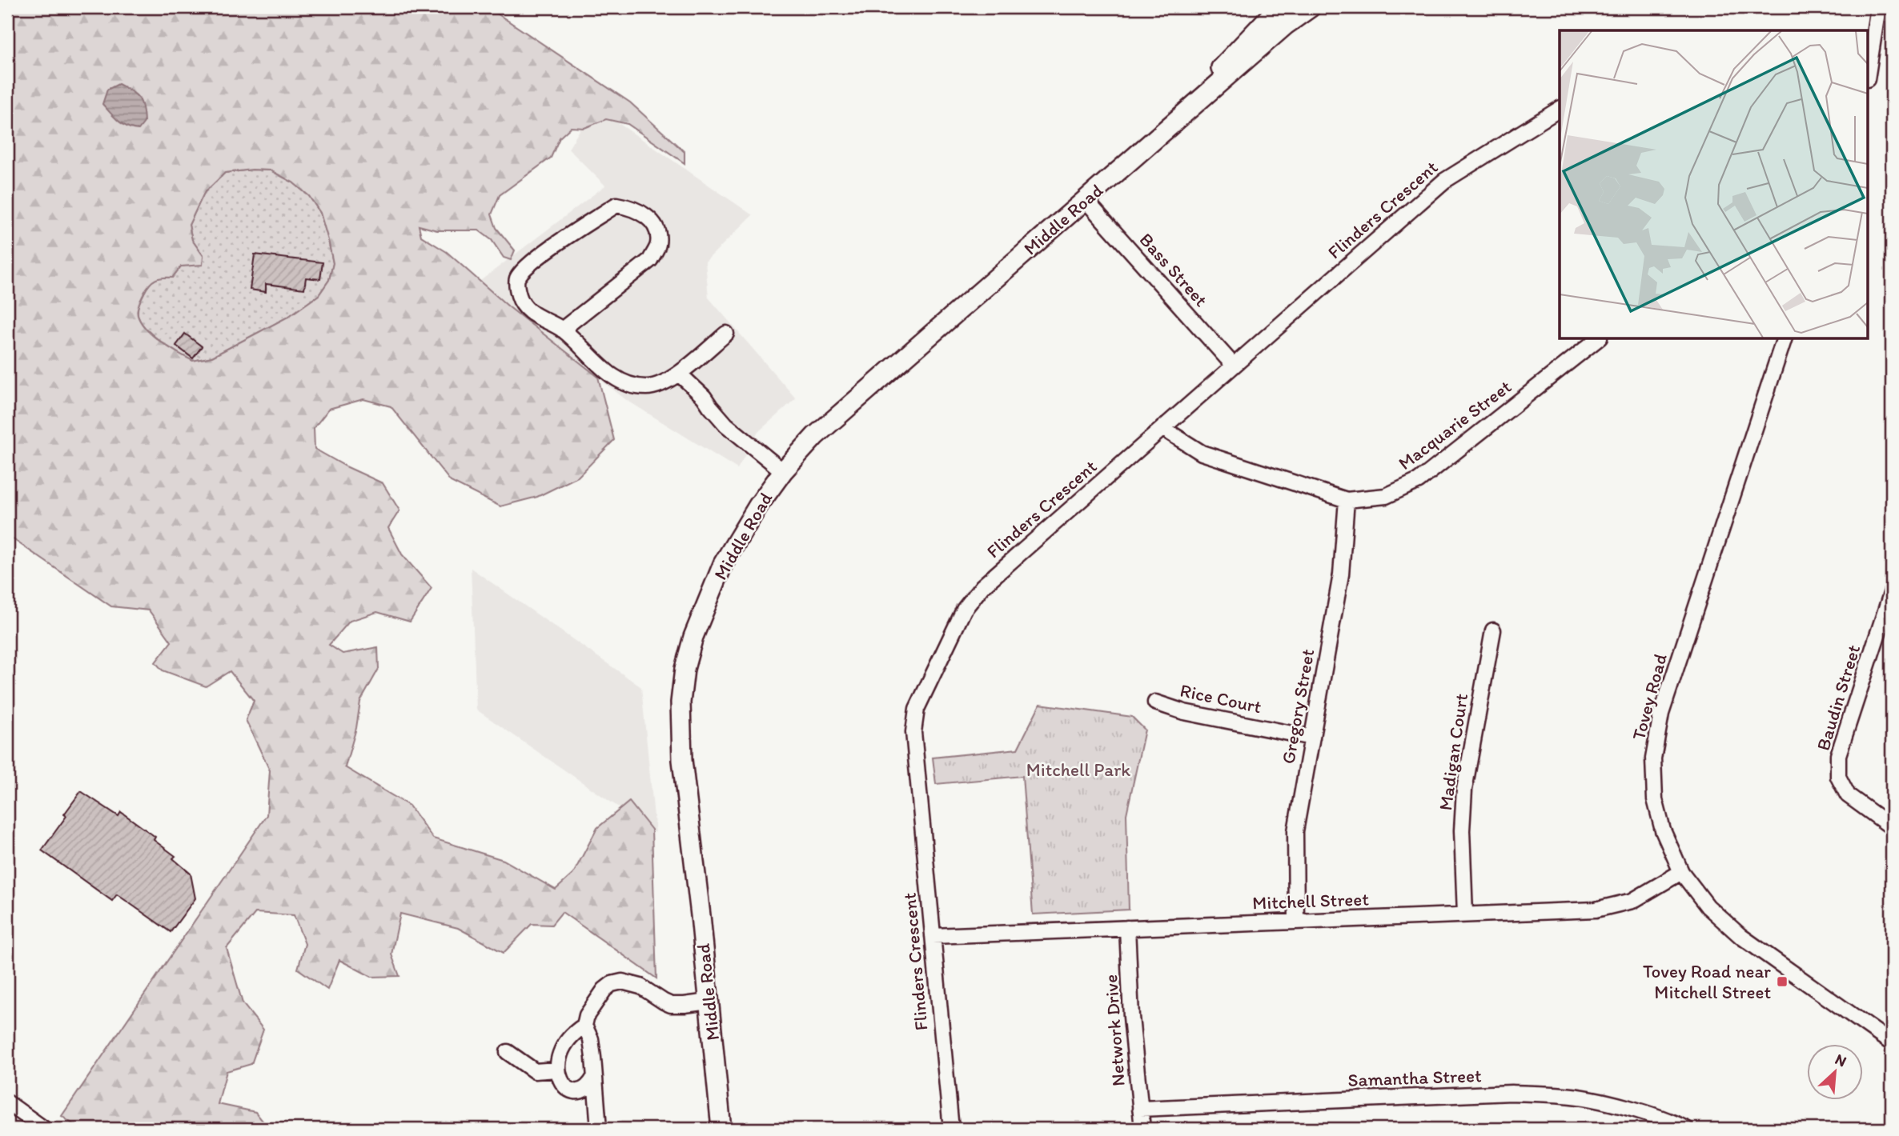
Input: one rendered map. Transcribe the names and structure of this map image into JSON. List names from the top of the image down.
{
  "streets": {
    "main road": ["Middle Road"],
    "street": [
      "Flinders Crescent",
      "Bass Street",
      "Macquarie Street",
      "Tovey Road",
      "Baudin Street",
      "Rice Court",
      "Gregory Street",
      "Madigan Court",
      "Mitchell Street",
      "Network Drive",
      "Samantha Street"
    ]
  },
  "crossings": [
    ["Flinders Crescent", "Bass Street"],
    ["Flinders Crescent", "Macquarie Street"],
    ["Flinders Crescent", "Mitchell Street"],
    ["Middle Road", "Bass Street"],
    ["Macquarie Street", "Gregory Street"],
    ["Tovey Road", "Mitchell Street"],
    ["Rice Court", "Gregory Street"],
    ["Gregory Street", "Mitchell Street"],
    ["Madigan Court", "Mitchell Street"],
    ["Mitchell Street", "Network Drive"],
    ["Network Drive", "Samantha Street"]
  ],
  "parks": ["Mitchell Park"],
  "places": {
    "transit": ["Tovey Road near Mitchell Street"]
  },
  "north": "top right"
}
